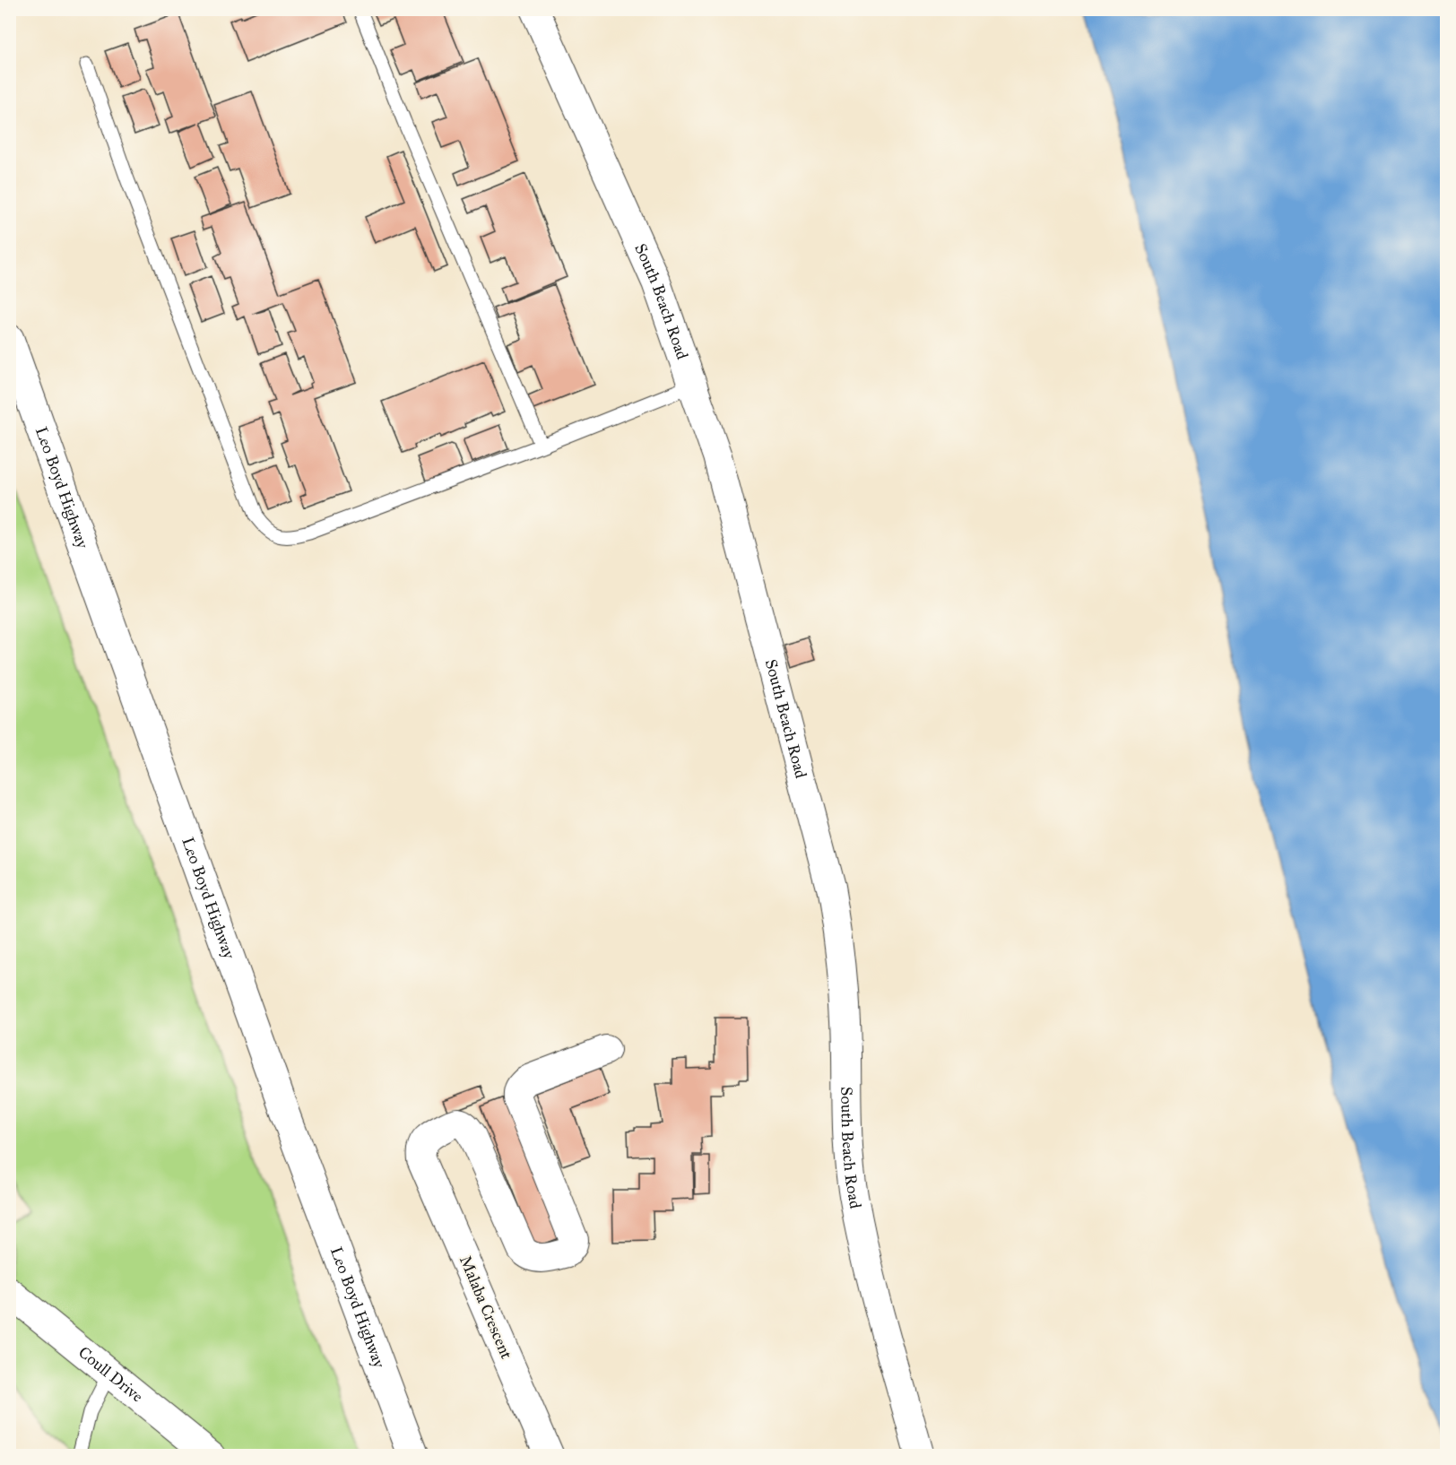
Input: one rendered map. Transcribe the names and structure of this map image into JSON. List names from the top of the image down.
{
  "streets": {
    "main road": ["Leo Boyd Highway"],
    "street": ["South Beach Road", "Malaba Crescent", "Coull Drive"]
  }
}
